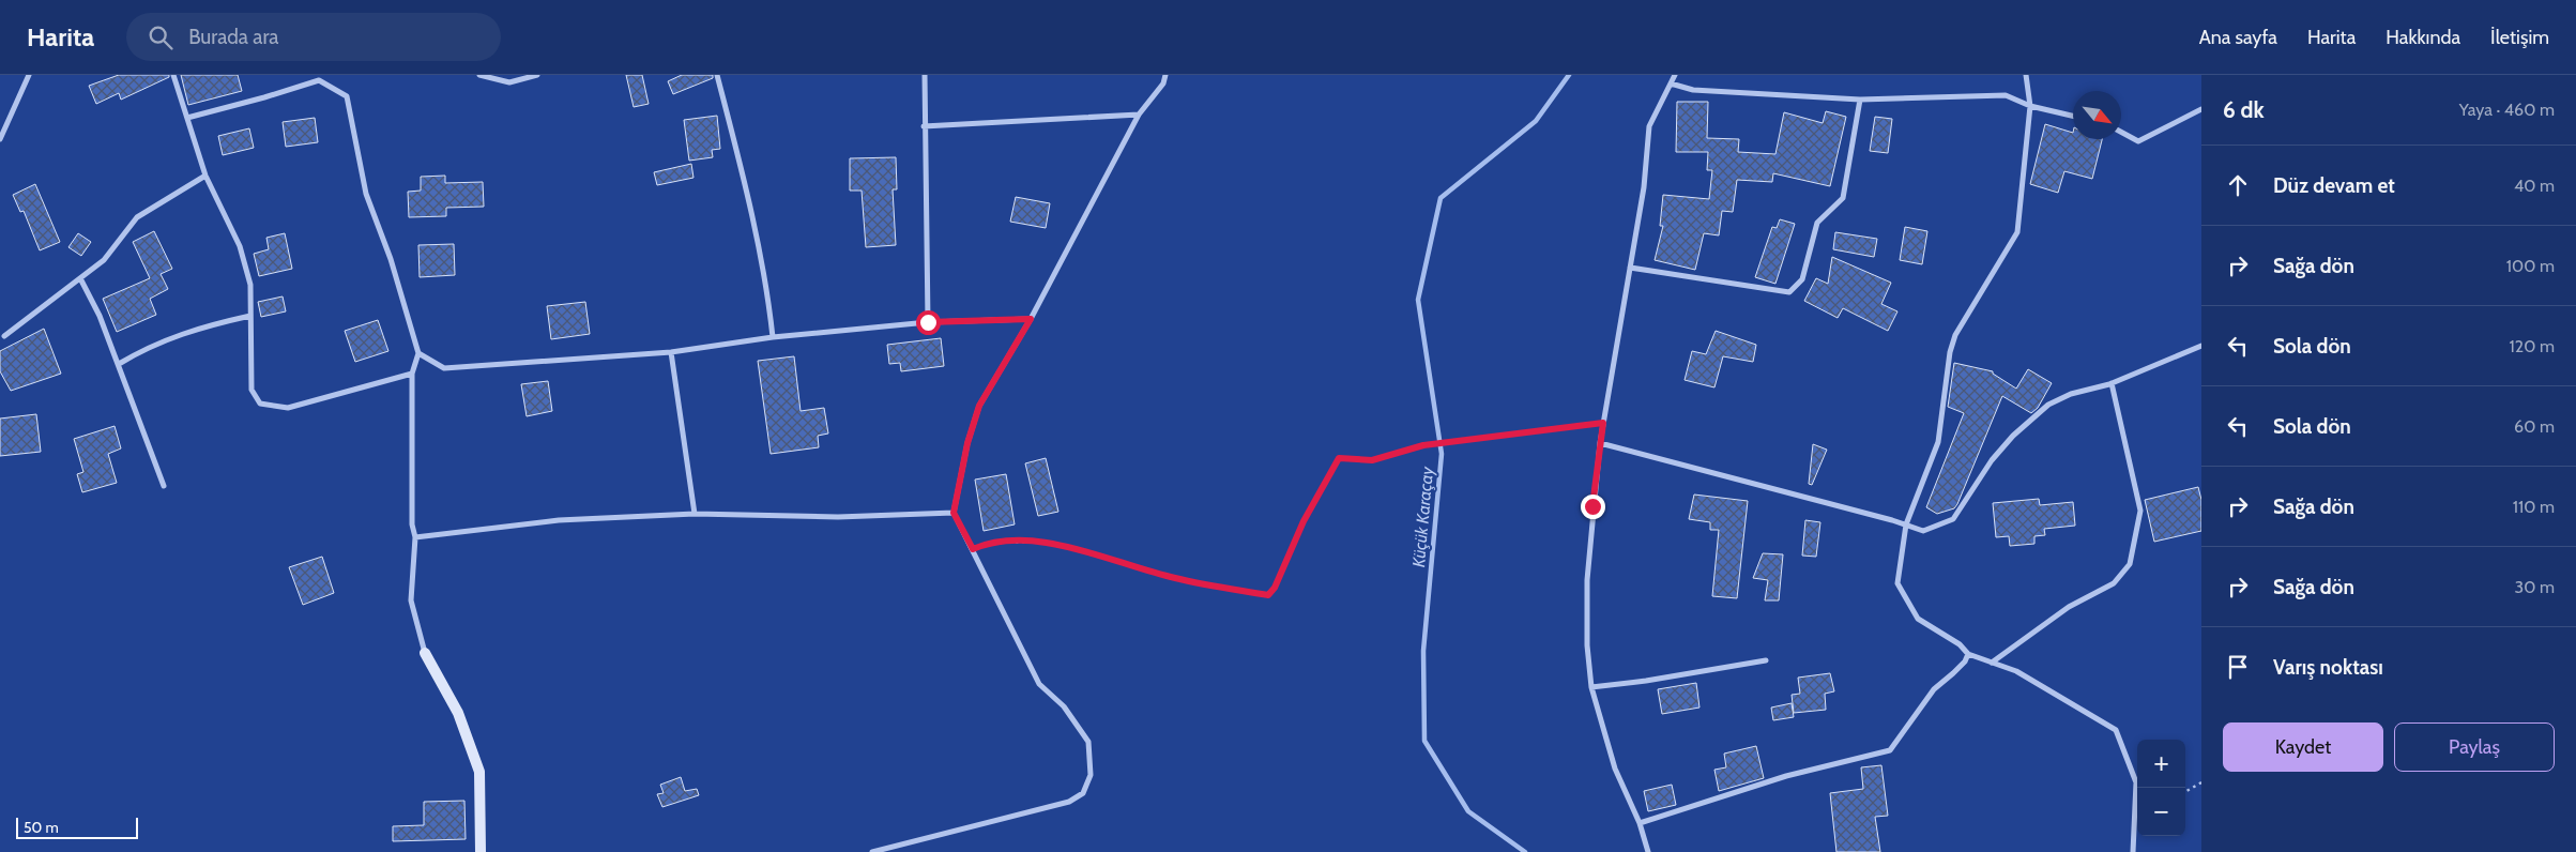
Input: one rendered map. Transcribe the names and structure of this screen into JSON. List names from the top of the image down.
{
  "water": ["Küçük Karaçay"],
  "scale_bar": "50 m",
  "north": "bottom right",
  "page": {
    "header": "Harita",
    "search": "Burada ara",
    "nav": [
      "Ana sayfa",
      "Harita",
      "Hakkında",
      "İletişim"
    ],
    "heading": ["6 dk", "Yaya · 460 m"],
    "list": [
      ["Düz devam et", "40 m"],
      ["Sağa dön", "100 m"],
      ["Sola dön", "120 m"],
      ["Sola dön", "60 m"],
      ["Sağa dön", "110 m"],
      ["Sağa dön", "30 m"],
      "Varış noktası"
    ],
    "buttons": ["Kaydet", "Paylaş"],
    "map_buttons": ["+", "−"],
    "scale": "50 m"
  }
}
